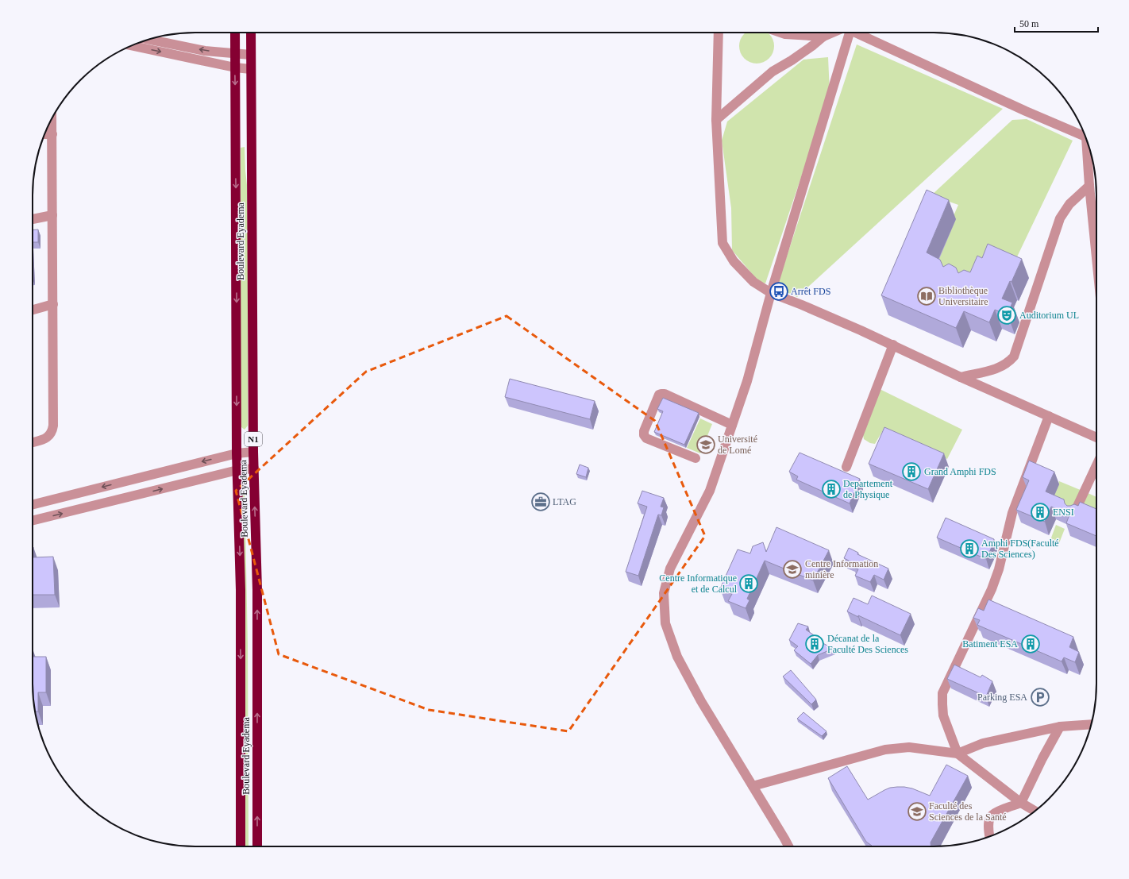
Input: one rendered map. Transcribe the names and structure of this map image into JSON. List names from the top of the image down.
{
  "streets": {
    "highway": ["Boulevard Eyadema", "N1"]
  },
  "crossings": [
    ["Boulevard Eyadema", "N1"]
  ],
  "places": {
    "bus stop": ["Arrêt FDS"],
    "library": ["Bibliothèque Universitaire"],
    "theatre": ["Auditorium UL"],
    "school or university": ["Université de Lomé", "Centre Information minière", "Faculté des Sciences de la Santé"],
    "building": [
      "Grand Amphi FDS",
      "Departement de Physique",
      "ENSI",
      "Amphi FDS(Faculté Des Sciences)",
      "Centre Informatique et de Calcul",
      "Décanat de la Faculté Des Sciences",
      "Batiment ESA"
    ],
    "office": ["LTAG"],
    "parking": ["Parking ESA"]
  },
  "scale_bar": "50 m"
}
